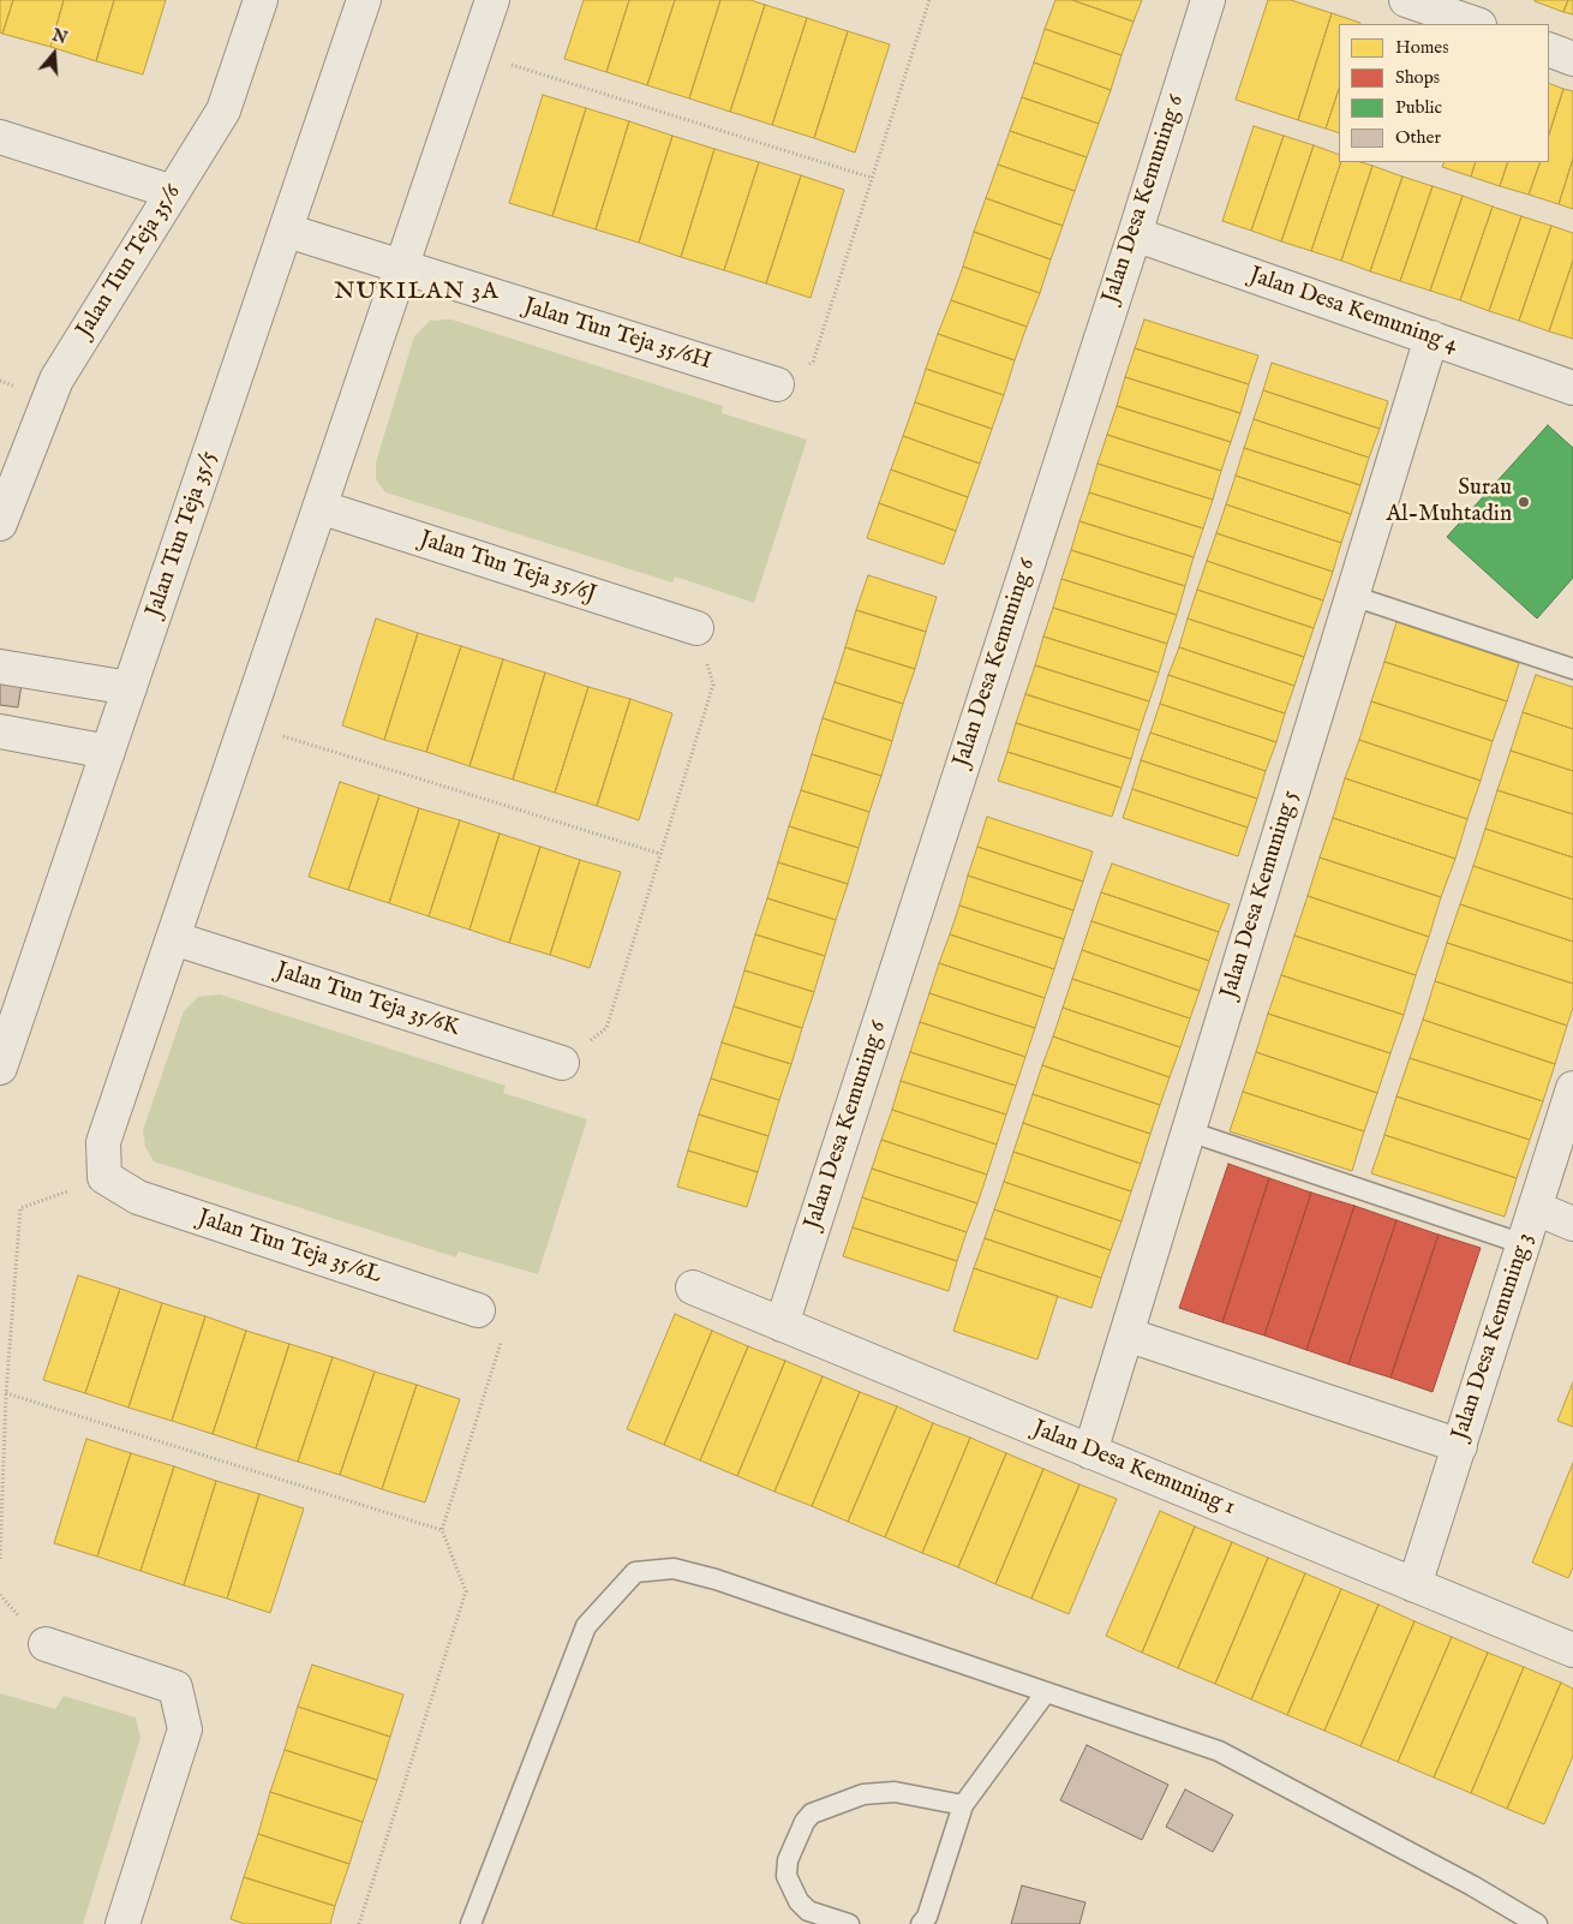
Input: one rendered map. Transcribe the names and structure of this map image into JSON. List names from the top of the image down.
{
  "streets": {
    "street": [
      "Jalan Desa Kemuning 6",
      "Jalan Tun Teja 35/6",
      "Jalan Desa Kemuning 4",
      "Jalan Tun Teja 35/6H",
      "Jalan Tun Teja 35/5",
      "Jalan Tun Teja 35/6J",
      "Jalan Desa Kemuning 5",
      "Jalan Tun Teja 35/6K",
      "Jalan Tun Teja 35/6L",
      "Jalan Desa Kemuning 3",
      "Jalan Desa Kemuning 1"
    ]
  },
  "crossings": [
    ["Jalan Desa Kemuning 6", "Jalan Desa Kemuning 4"],
    ["Jalan Desa Kemuning 6", "Jalan Desa Kemuning 1"],
    ["Jalan Desa Kemuning 4", "Jalan Desa Kemuning 5"],
    ["Jalan Tun Teja 35/6H", "Jalan Tun Teja 35/5"],
    ["Jalan Desa Kemuning 5", "Jalan Desa Kemuning 1"],
    ["Jalan Desa Kemuning 3", "Jalan Desa Kemuning 1"]
  ],
  "districts": ["NUKILAN 3A"],
  "places": ["Surau Al-Muhtadin"],
  "legend": [
    "Homes",
    "Shops",
    "Public",
    "Other"
  ],
  "north": "top"
}
